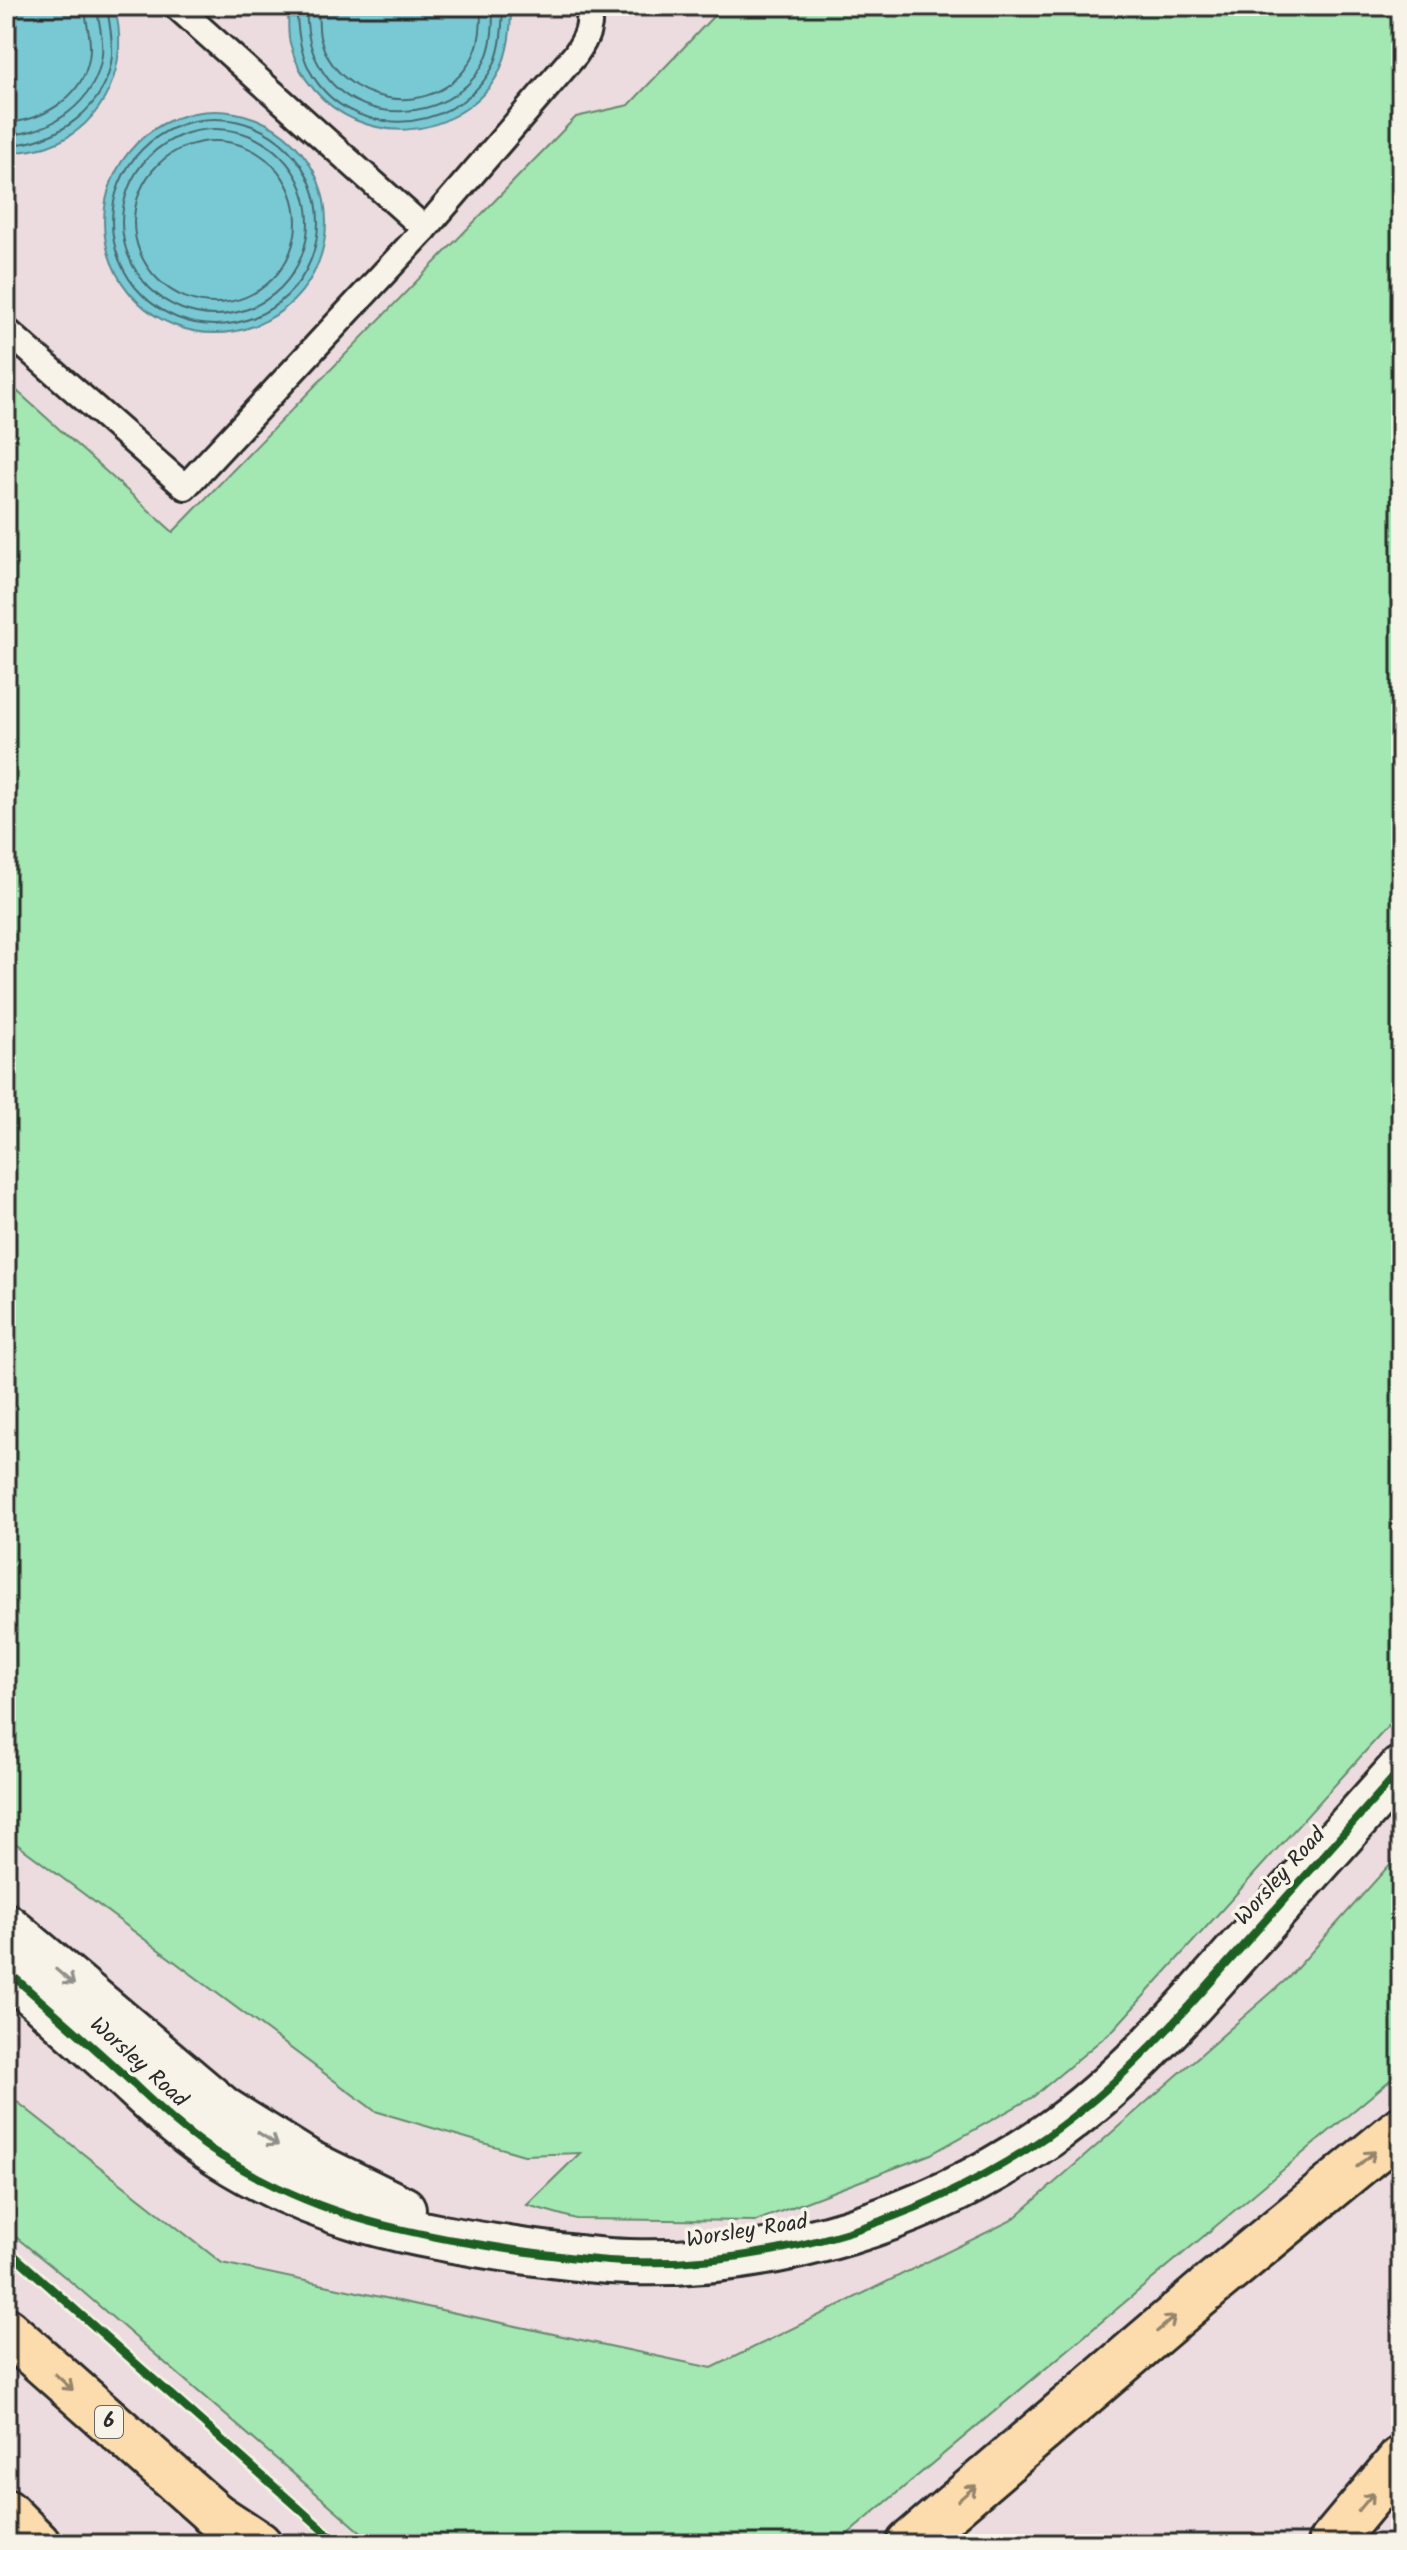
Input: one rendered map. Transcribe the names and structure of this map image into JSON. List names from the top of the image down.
{
  "streets": {
    "main road": ["6"],
    "street": ["Worsley Road"]
  }
}
